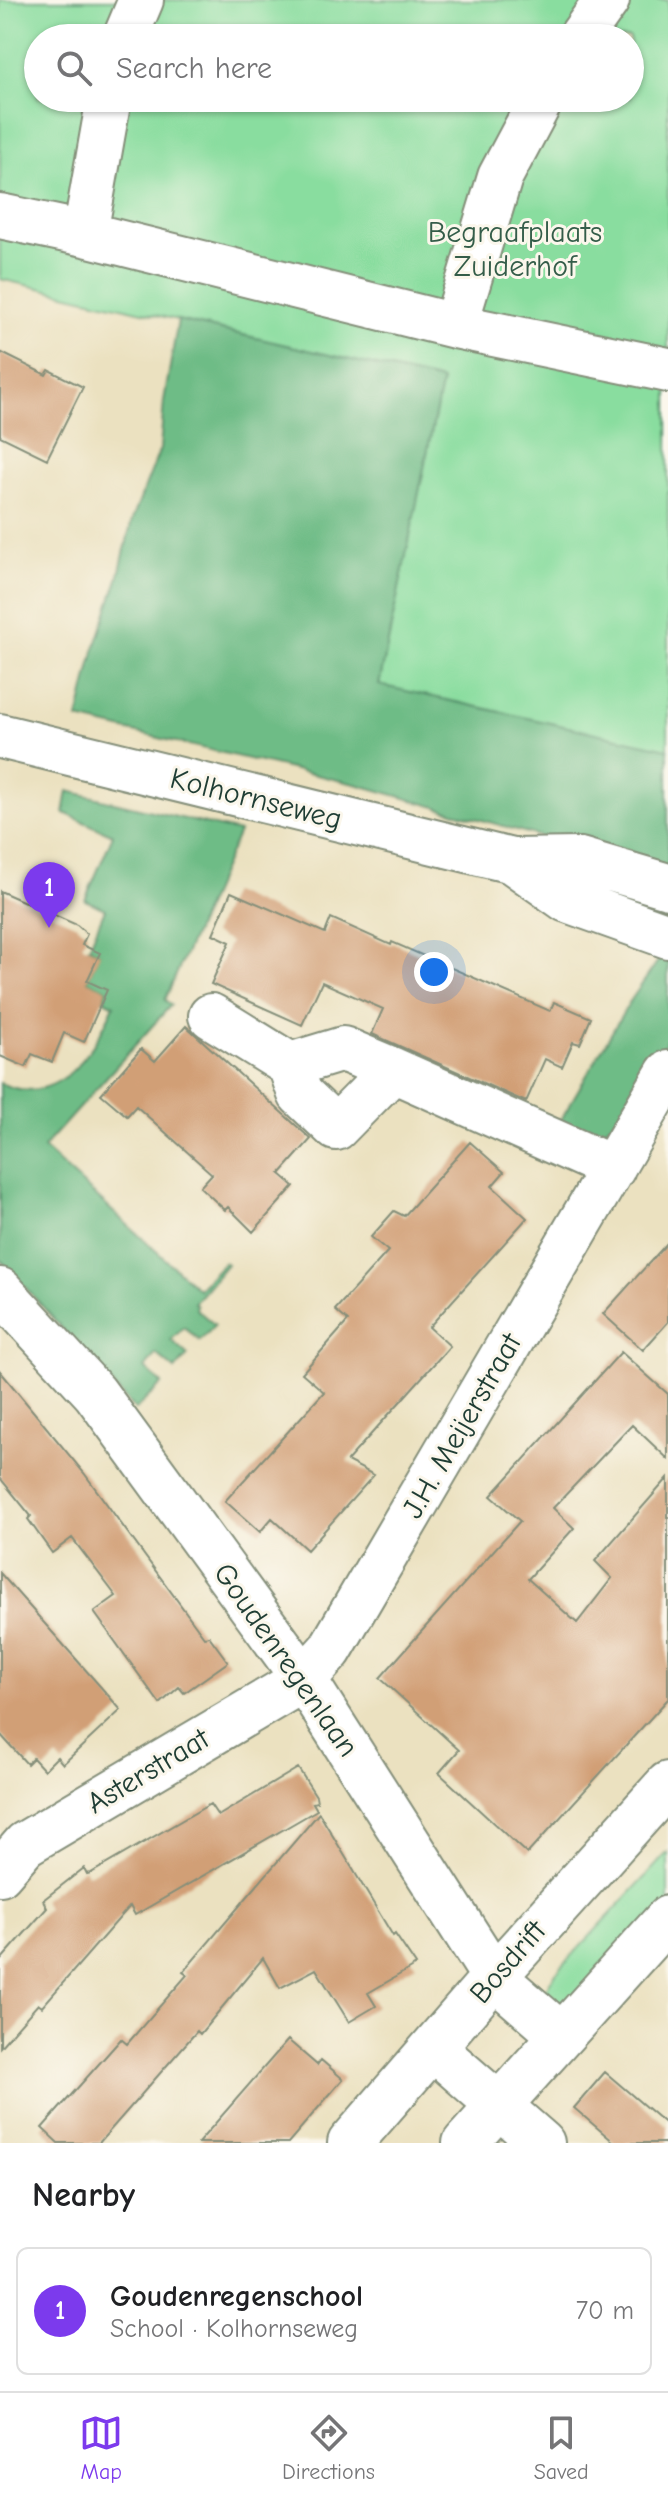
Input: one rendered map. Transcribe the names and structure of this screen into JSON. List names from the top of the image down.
{
  "streets": {
    "street": [
      "Kolhornseweg",
      "J.H. Meijerstraat",
      "Goudenregenlaan",
      "Asterstraat",
      "Bosdrift"
    ]
  },
  "crossings": [
    ["J.H. Meijerstraat", "Goudenregenlaan"],
    ["J.H. Meijerstraat", "Asterstraat"],
    ["Goudenregenlaan", "Asterstraat"],
    ["Goudenregenlaan", "Bosdrift"]
  ],
  "parks": ["Begraafplaats Zuiderhof"],
  "page": {
    "search": "Search here",
    "pins": "1",
    "heading": "Nearby",
    "list": [
      {
        "mark": "1",
        "name": "Goudenregenschool",
        "note": "School · Kolhornseweg",
        "value": "70 m"
      }
    ],
    "nav": ["Map", "Directions", "Saved"]
  }
}
